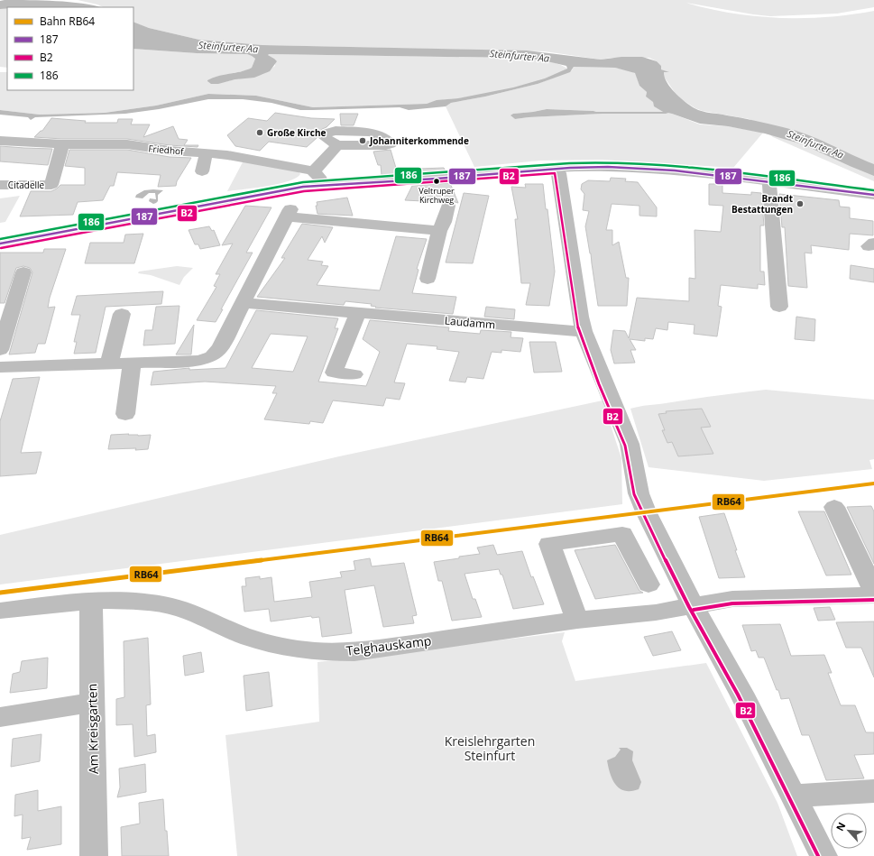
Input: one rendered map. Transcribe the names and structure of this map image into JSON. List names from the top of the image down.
{
  "streets": {
    "street": [
      "Friedhof",
      "Citadelle",
      "Laudamm",
      "Telghauskamp",
      "Am Kreisgarten"
    ]
  },
  "crossings": [
    ["Friedhof", "Citadelle"],
    ["Telghauskamp", "Am Kreisgarten"]
  ],
  "water": ["Steinfurter Aa"],
  "parks": ["Kreislehrgarten Steinfurt"],
  "places": [
    "Große Kirche",
    "Johanniterkommende",
    "Veltruper Kirchweg",
    "Brandt Bestattungen"
  ],
  "lines": [
    "transit line 186",
    "transit line 187",
    "transit line B2",
    "rail line RB64"
  ],
  "legend": [
    "Bahn RB64",
    "187",
    "B2",
    "186"
  ],
  "north": "top left"
}
